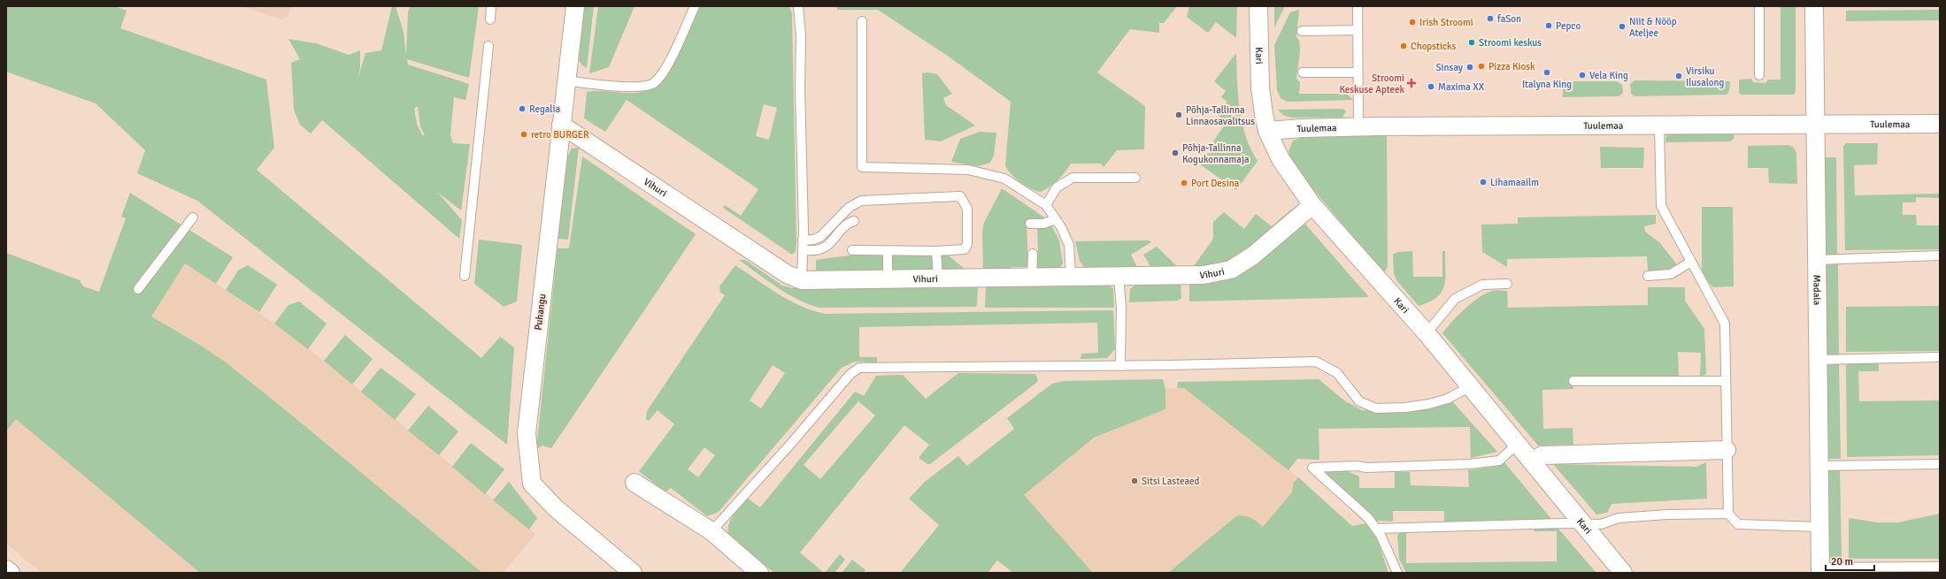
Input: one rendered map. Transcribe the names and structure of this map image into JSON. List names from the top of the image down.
{
  "streets": {
    "street": [
      "Kari",
      "Tuulemaa",
      "Vihuri",
      "Madala",
      "Puhangu"
    ]
  },
  "crossings": [
    ["Kari", "Tuulemaa"],
    ["Kari", "Vihuri"],
    ["Tuulemaa", "Madala"],
    ["Vihuri", "Puhangu"]
  ],
  "places": {
    "other": [
      "faSon",
      "Irish Stroomi",
      "Pepco",
      "Niit & Nööp Ateljee",
      "Stroomi keskus",
      "Chopsticks",
      "Pizza Kiosk",
      "Sinsay",
      "Italyna King",
      "Vela King",
      "Virsiku Ilusalong",
      "Maxima XX",
      "Regalia",
      "Põhja-Tallinna Linnaosavalitsus",
      "retro BURGER",
      "Põhja-Tallinna Kogukonnamaja",
      "Lihamaailm",
      "Port Desina",
      "Sitsi Lasteaed"
    ],
    "health": ["Stroomi Keskuse Apteek"]
  },
  "scale_bar": "20 m"
}
